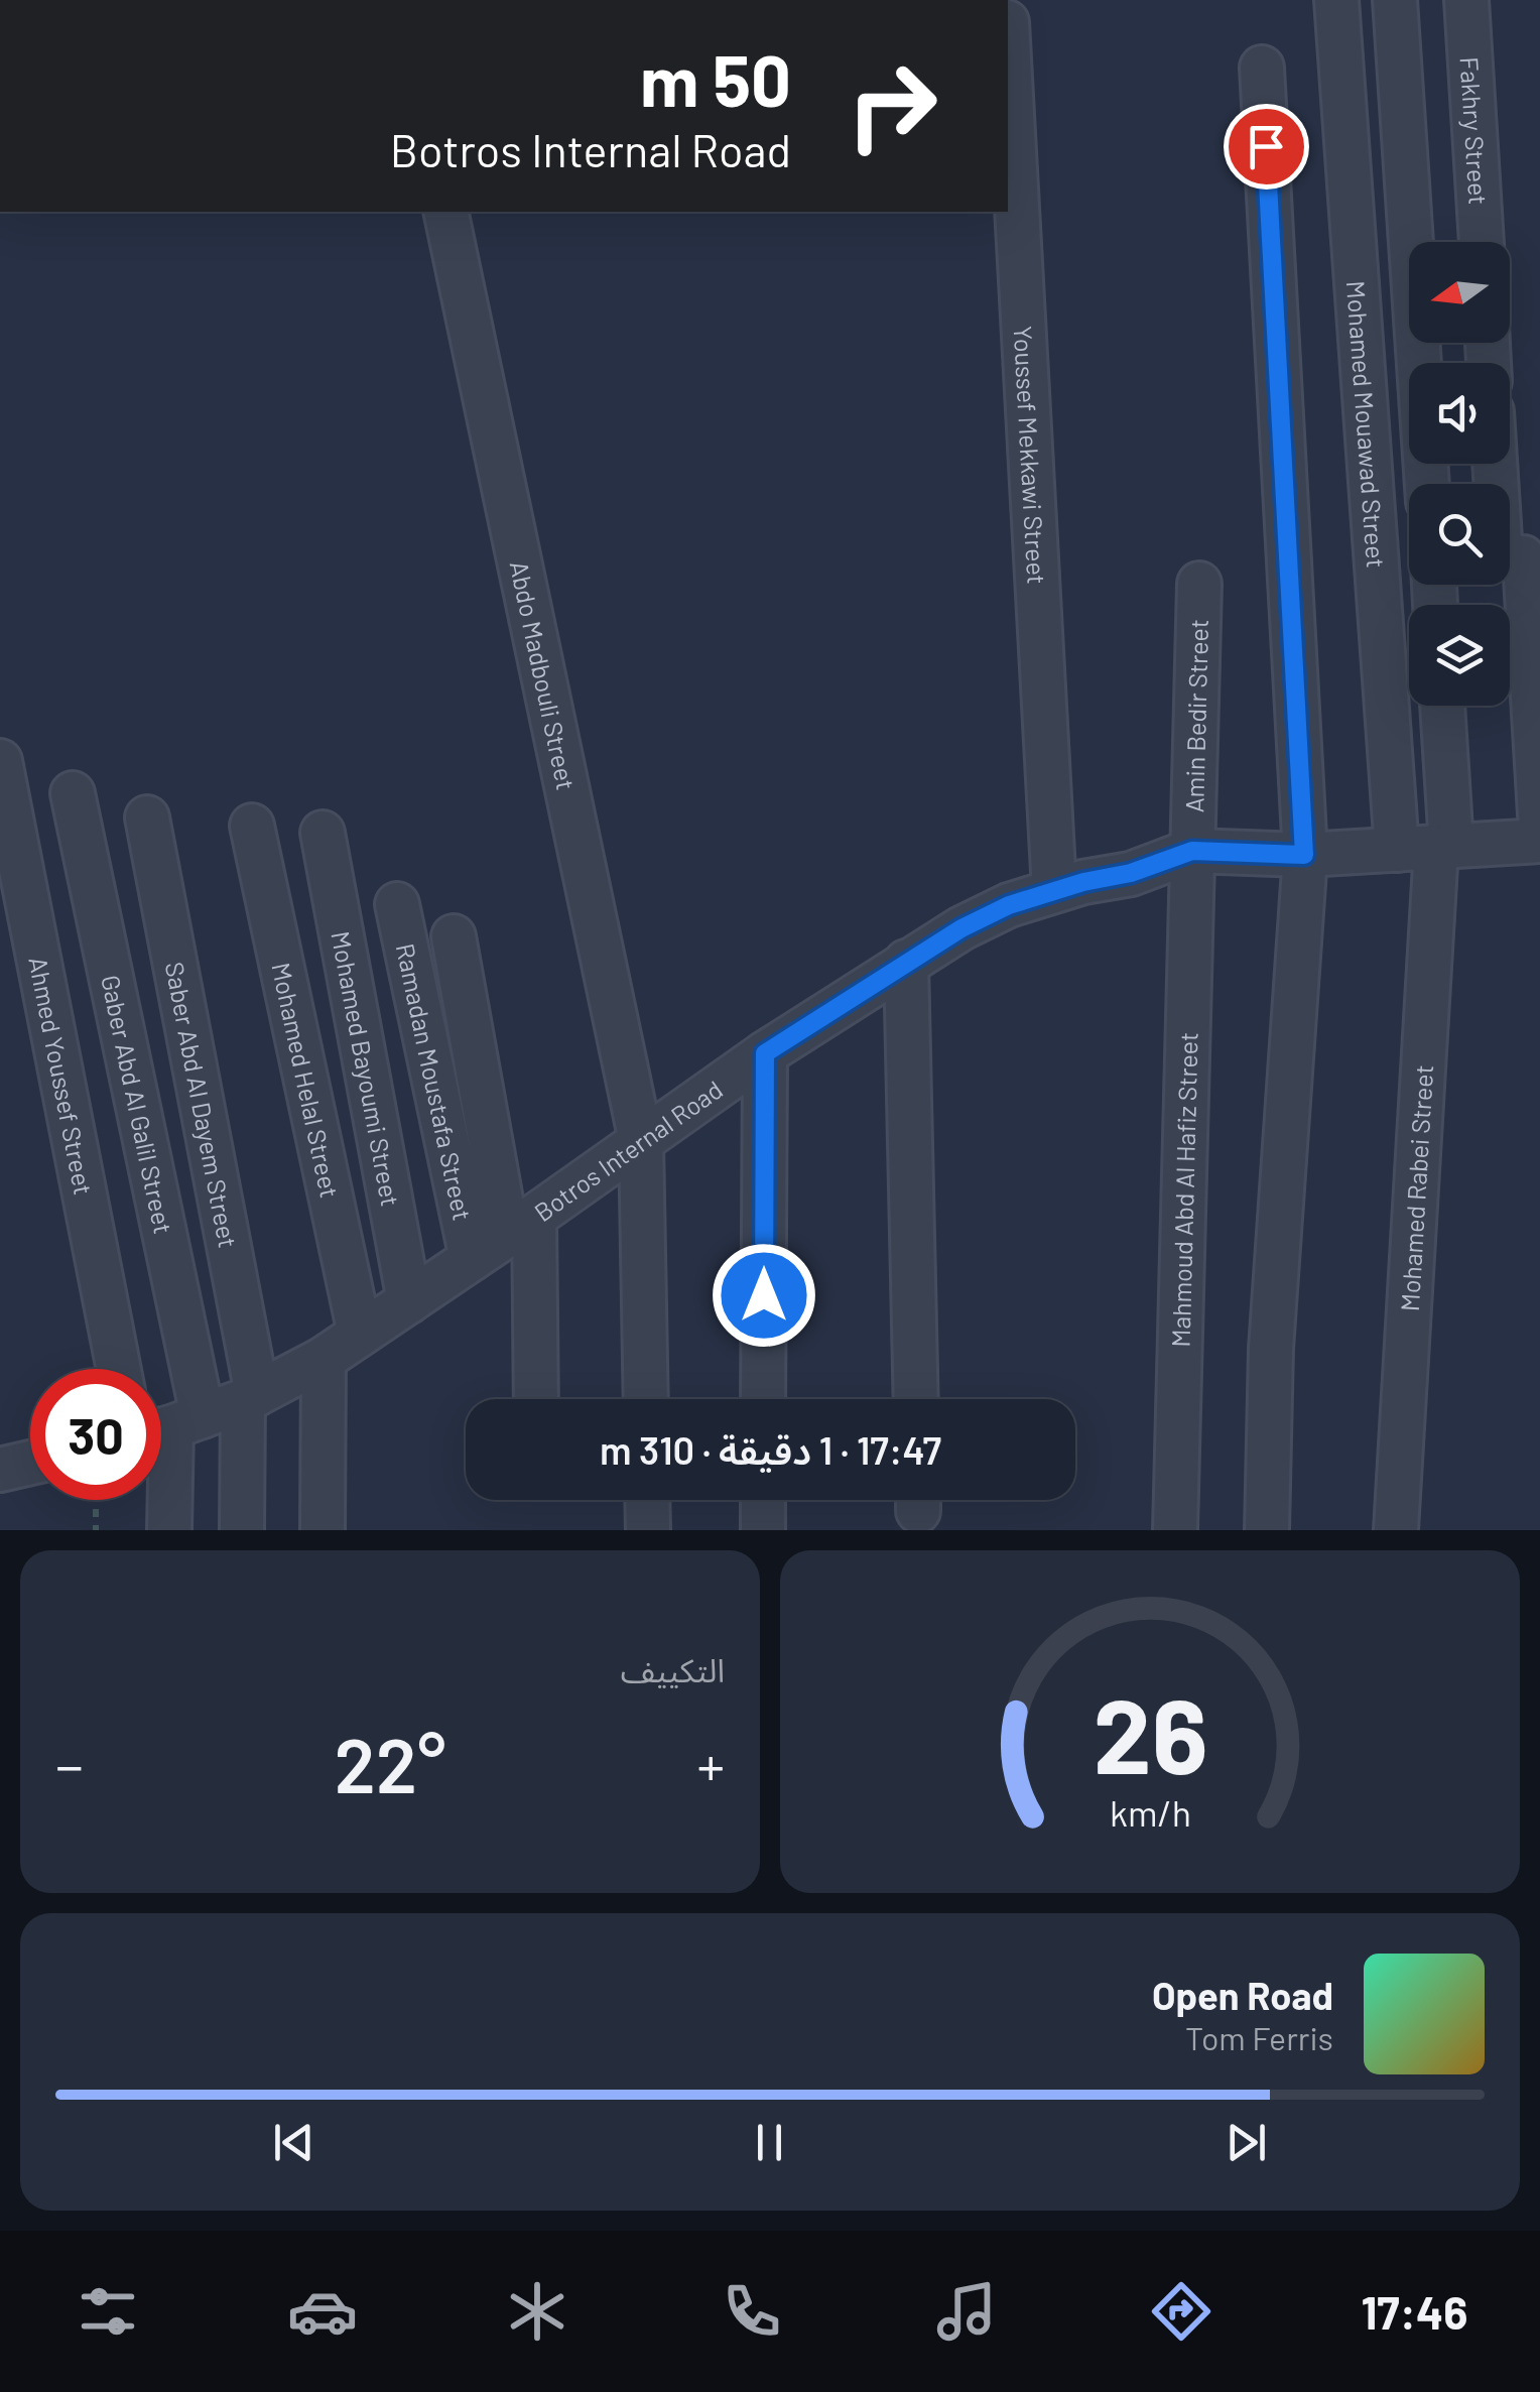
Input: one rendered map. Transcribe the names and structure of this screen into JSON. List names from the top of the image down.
{
  "streets": {
    "street": [
      "Fakhry Street",
      "Mohamed Mouawad Street",
      "Youssef Mekkawi Street",
      "Abdo Madbouli Street",
      "Amin Bedir Street",
      "Mohamed Bayoumi Street",
      "Ahmed Youssef Street",
      "Mohamed Helal Street",
      "Ramadan Moustafa Street",
      "Gaber Abd Al Galil Street",
      "Saber Abd Al Dayem Street",
      "Botros Internal Road",
      "Mohamed Rabei Street",
      "Mahmoud Abd Al Hafiz Street"
    ]
  },
  "crossings": [
    ["Mohamed Mouawad Street", "Botros Internal Road"],
    ["Mohamed Mouawad Street", "Mohamed Rabei Street"],
    ["Youssef Mekkawi Street", "Botros Internal Road"],
    ["Abdo Madbouli Street", "Botros Internal Road"],
    ["Amin Bedir Street", "Botros Internal Road"],
    ["Amin Bedir Street", "Mahmoud Abd Al Hafiz Street"],
    ["Mohamed Bayoumi Street", "Botros Internal Road"],
    ["Mohamed Helal Street", "Botros Internal Road"],
    ["Ramadan Moustafa Street", "Botros Internal Road"],
    ["Gaber Abd Al Galil Street", "Botros Internal Road"],
    ["Saber Abd Al Dayem Street", "Botros Internal Road"],
    ["Botros Internal Road", "Mohamed Rabei Street"],
    ["Botros Internal Road", "Mahmoud Abd Al Hafiz Street"]
  ],
  "north": "left",
  "page": {
    "turn": ["50 m", "Botros Internal Road"],
    "limit": "30",
    "trip": "17:47 · 1 دقيقة · 310 m",
    "tile": "التكييف",
    "heat": ["−", "22°", "+"],
    "song": ["Open Road", "Tom Ferris"],
    "tabs": "17:46",
    "gauge": ["26", "km/h"]
  }
}
